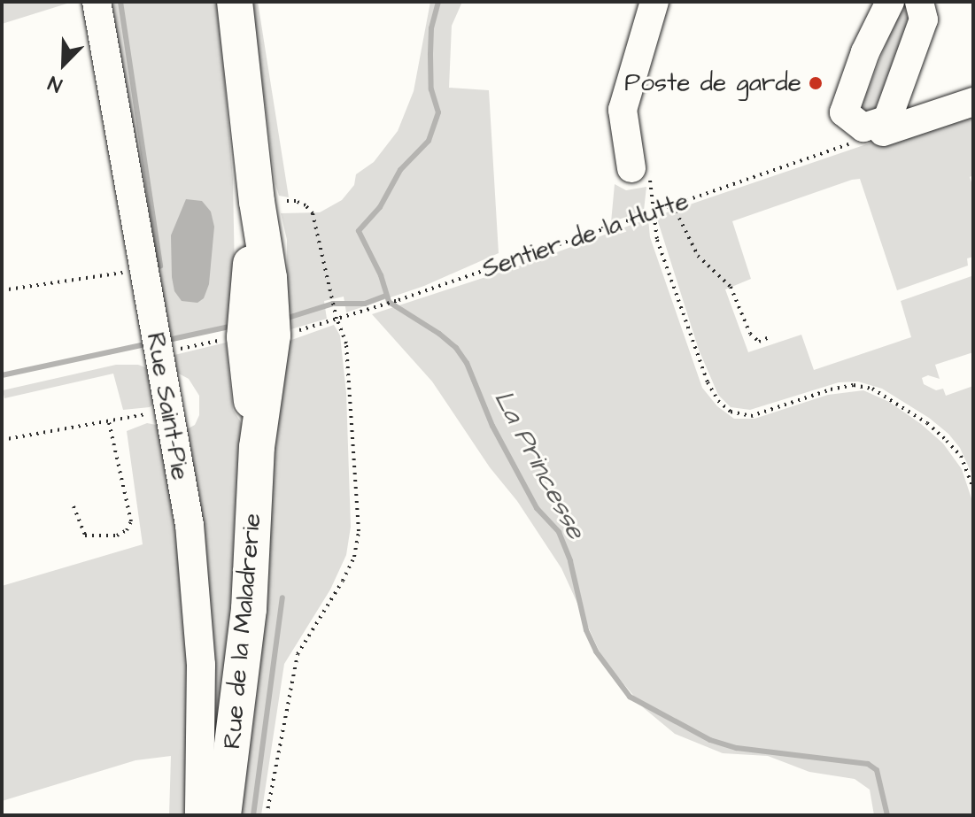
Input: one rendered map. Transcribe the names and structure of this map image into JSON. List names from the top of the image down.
{
  "streets": {
    "main road": ["Rue de la Maladrerie"],
    "street": ["Rue Saint-Pie"],
    "path": ["Sentier de la Hutte"]
  },
  "water": ["La Princesse"],
  "places": ["Poste de garde"],
  "north": "bottom left"
}
